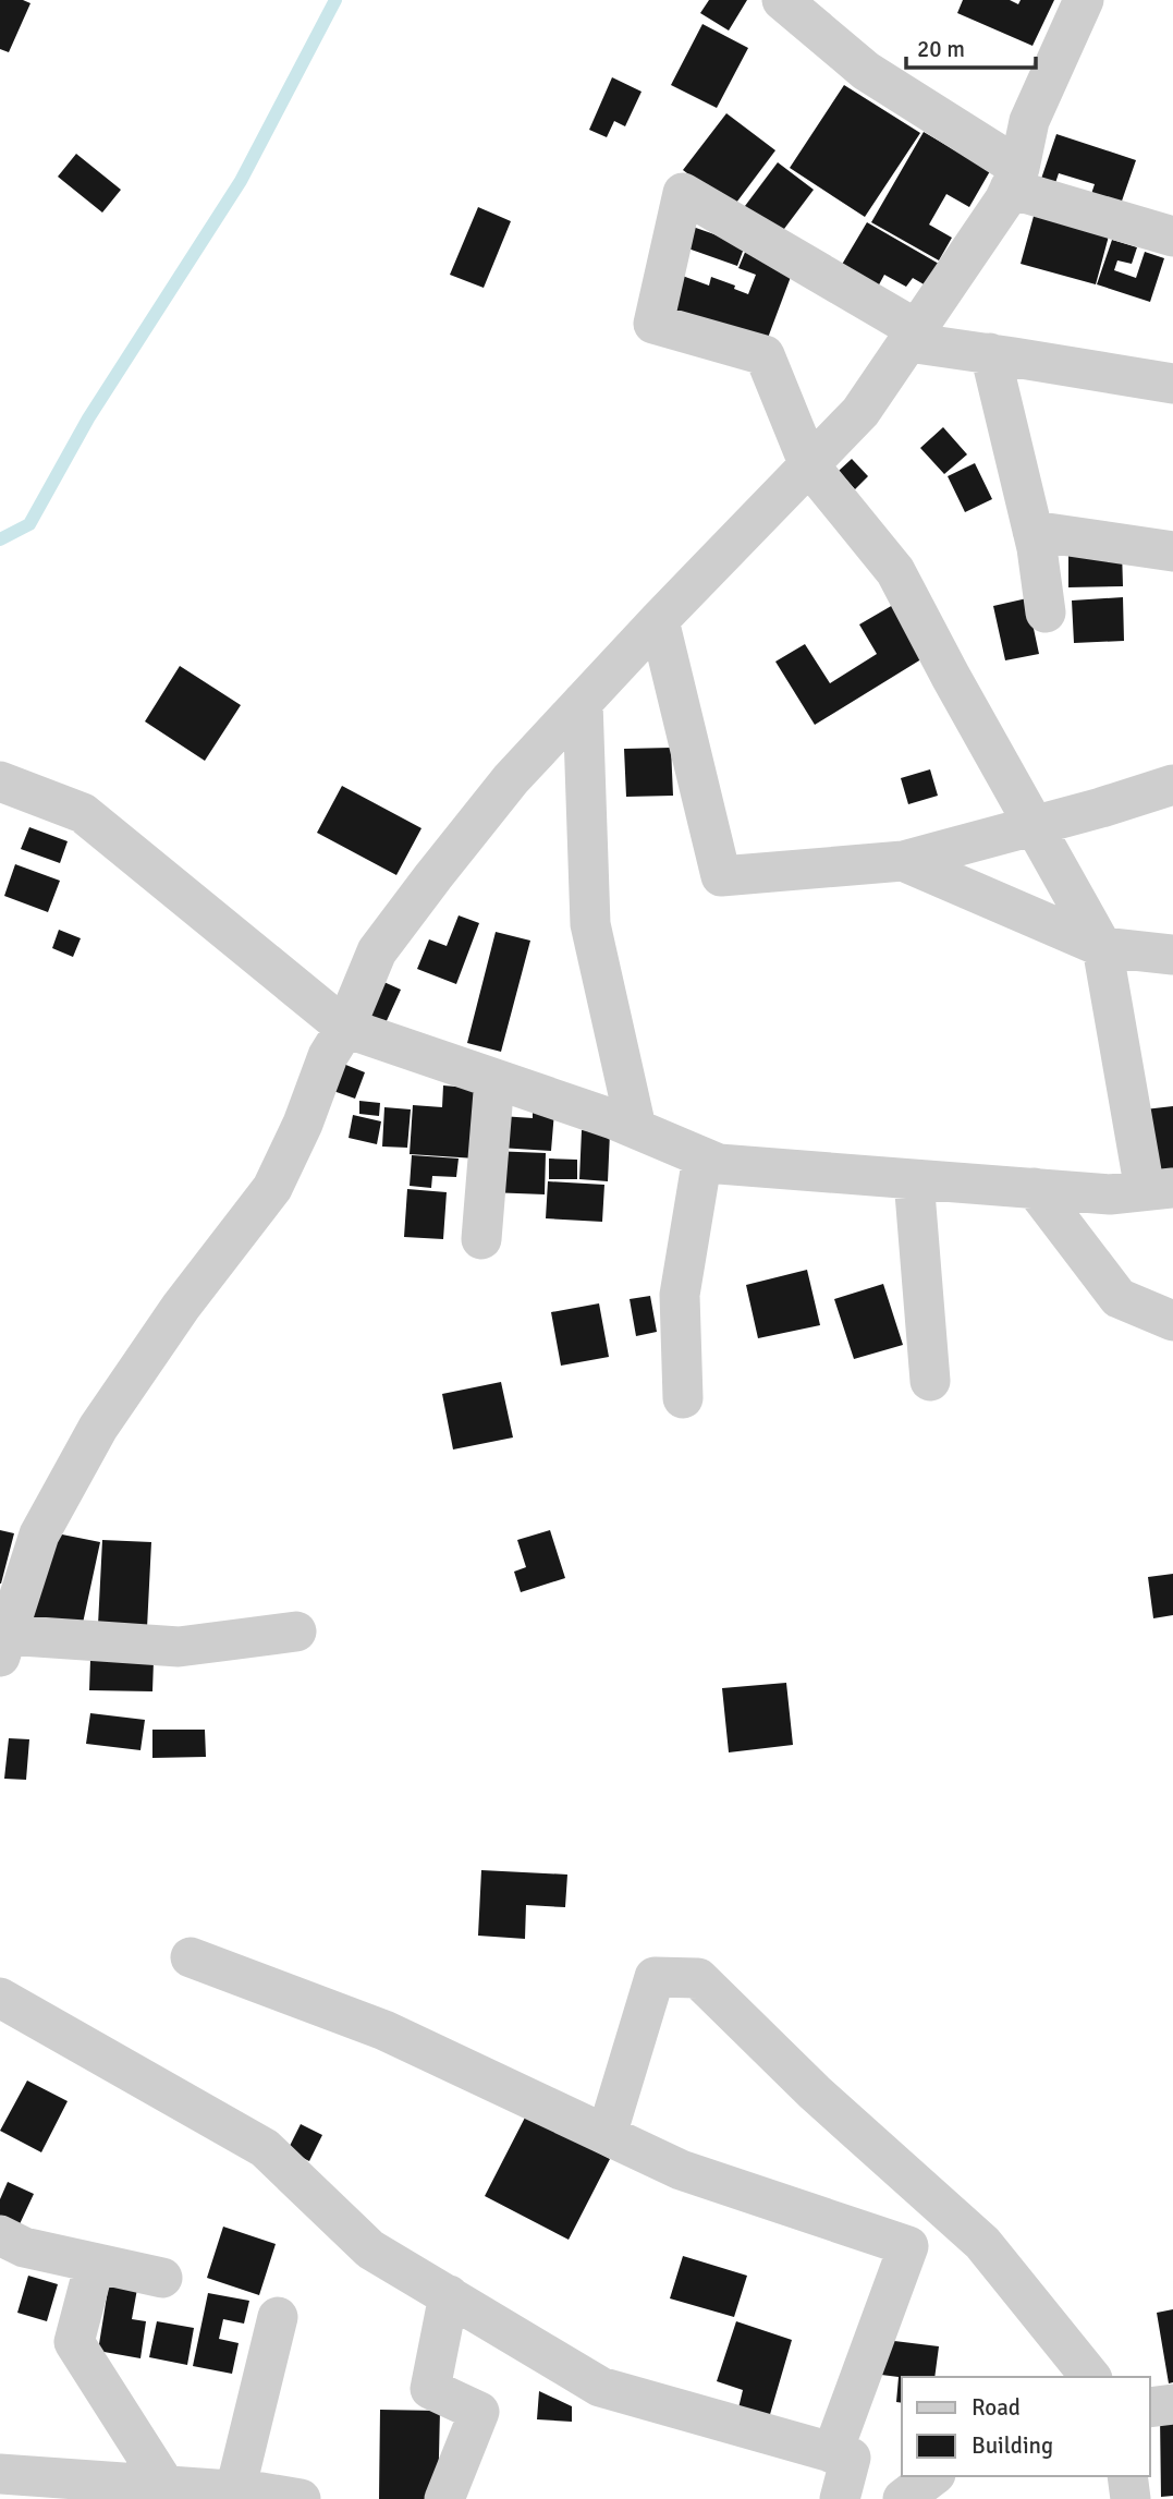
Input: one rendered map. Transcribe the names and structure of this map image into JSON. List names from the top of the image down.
{
  "legend": ["Road", "Building"],
  "scale_bar": "20 m"
}
